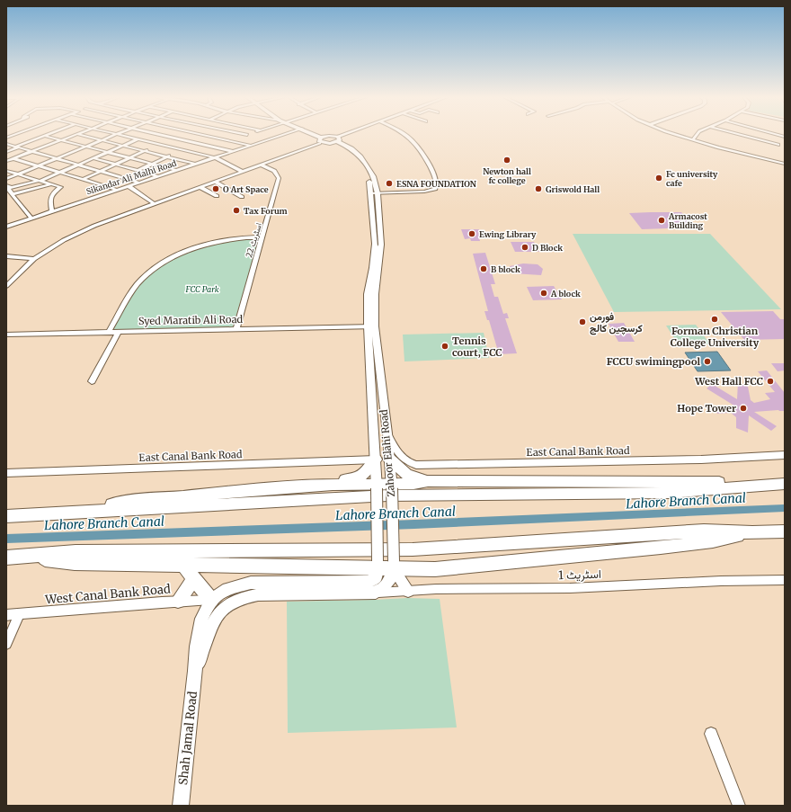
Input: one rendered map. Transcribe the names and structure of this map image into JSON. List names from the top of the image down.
{
  "streets": {
    "main road": ["Zahoor Elahi Road", "Shah Jamal Road"],
    "street": [
      "Sikandar Ali Malhi Road",
      "اسٹریٹ 22",
      "Syed Maratib Ali Road",
      "East Canal Bank Road",
      "اسٹریٹ 1",
      "West Canal Bank Road"
    ]
  },
  "crossings": [
    ["اسٹریٹ 22", "Syed Maratib Ali Road"],
    ["Syed Maratib Ali Road", "Zahoor Elahi Road"],
    ["East Canal Bank Road", "Zahoor Elahi Road"],
    ["Zahoor Elahi Road", "اسٹریٹ 1"]
  ],
  "water": ["Lahore Branch Canal"],
  "parks": ["FCC Park"],
  "places": [
    "Newton hall fc college",
    "Fc university cafe",
    "ESNA FOUNDATION",
    "O Art Space",
    "Griswold Hall",
    "Tax Forum",
    "Armacost Building",
    "Ewing Library",
    "D Block",
    "B block",
    "A block",
    "Forman Christian College University",
    "فورمن کرسچین کالج",
    "Tennis court, FCC",
    "FCCU swimingpool",
    "West Hall FCC",
    "Hope Tower"
  ]
}
